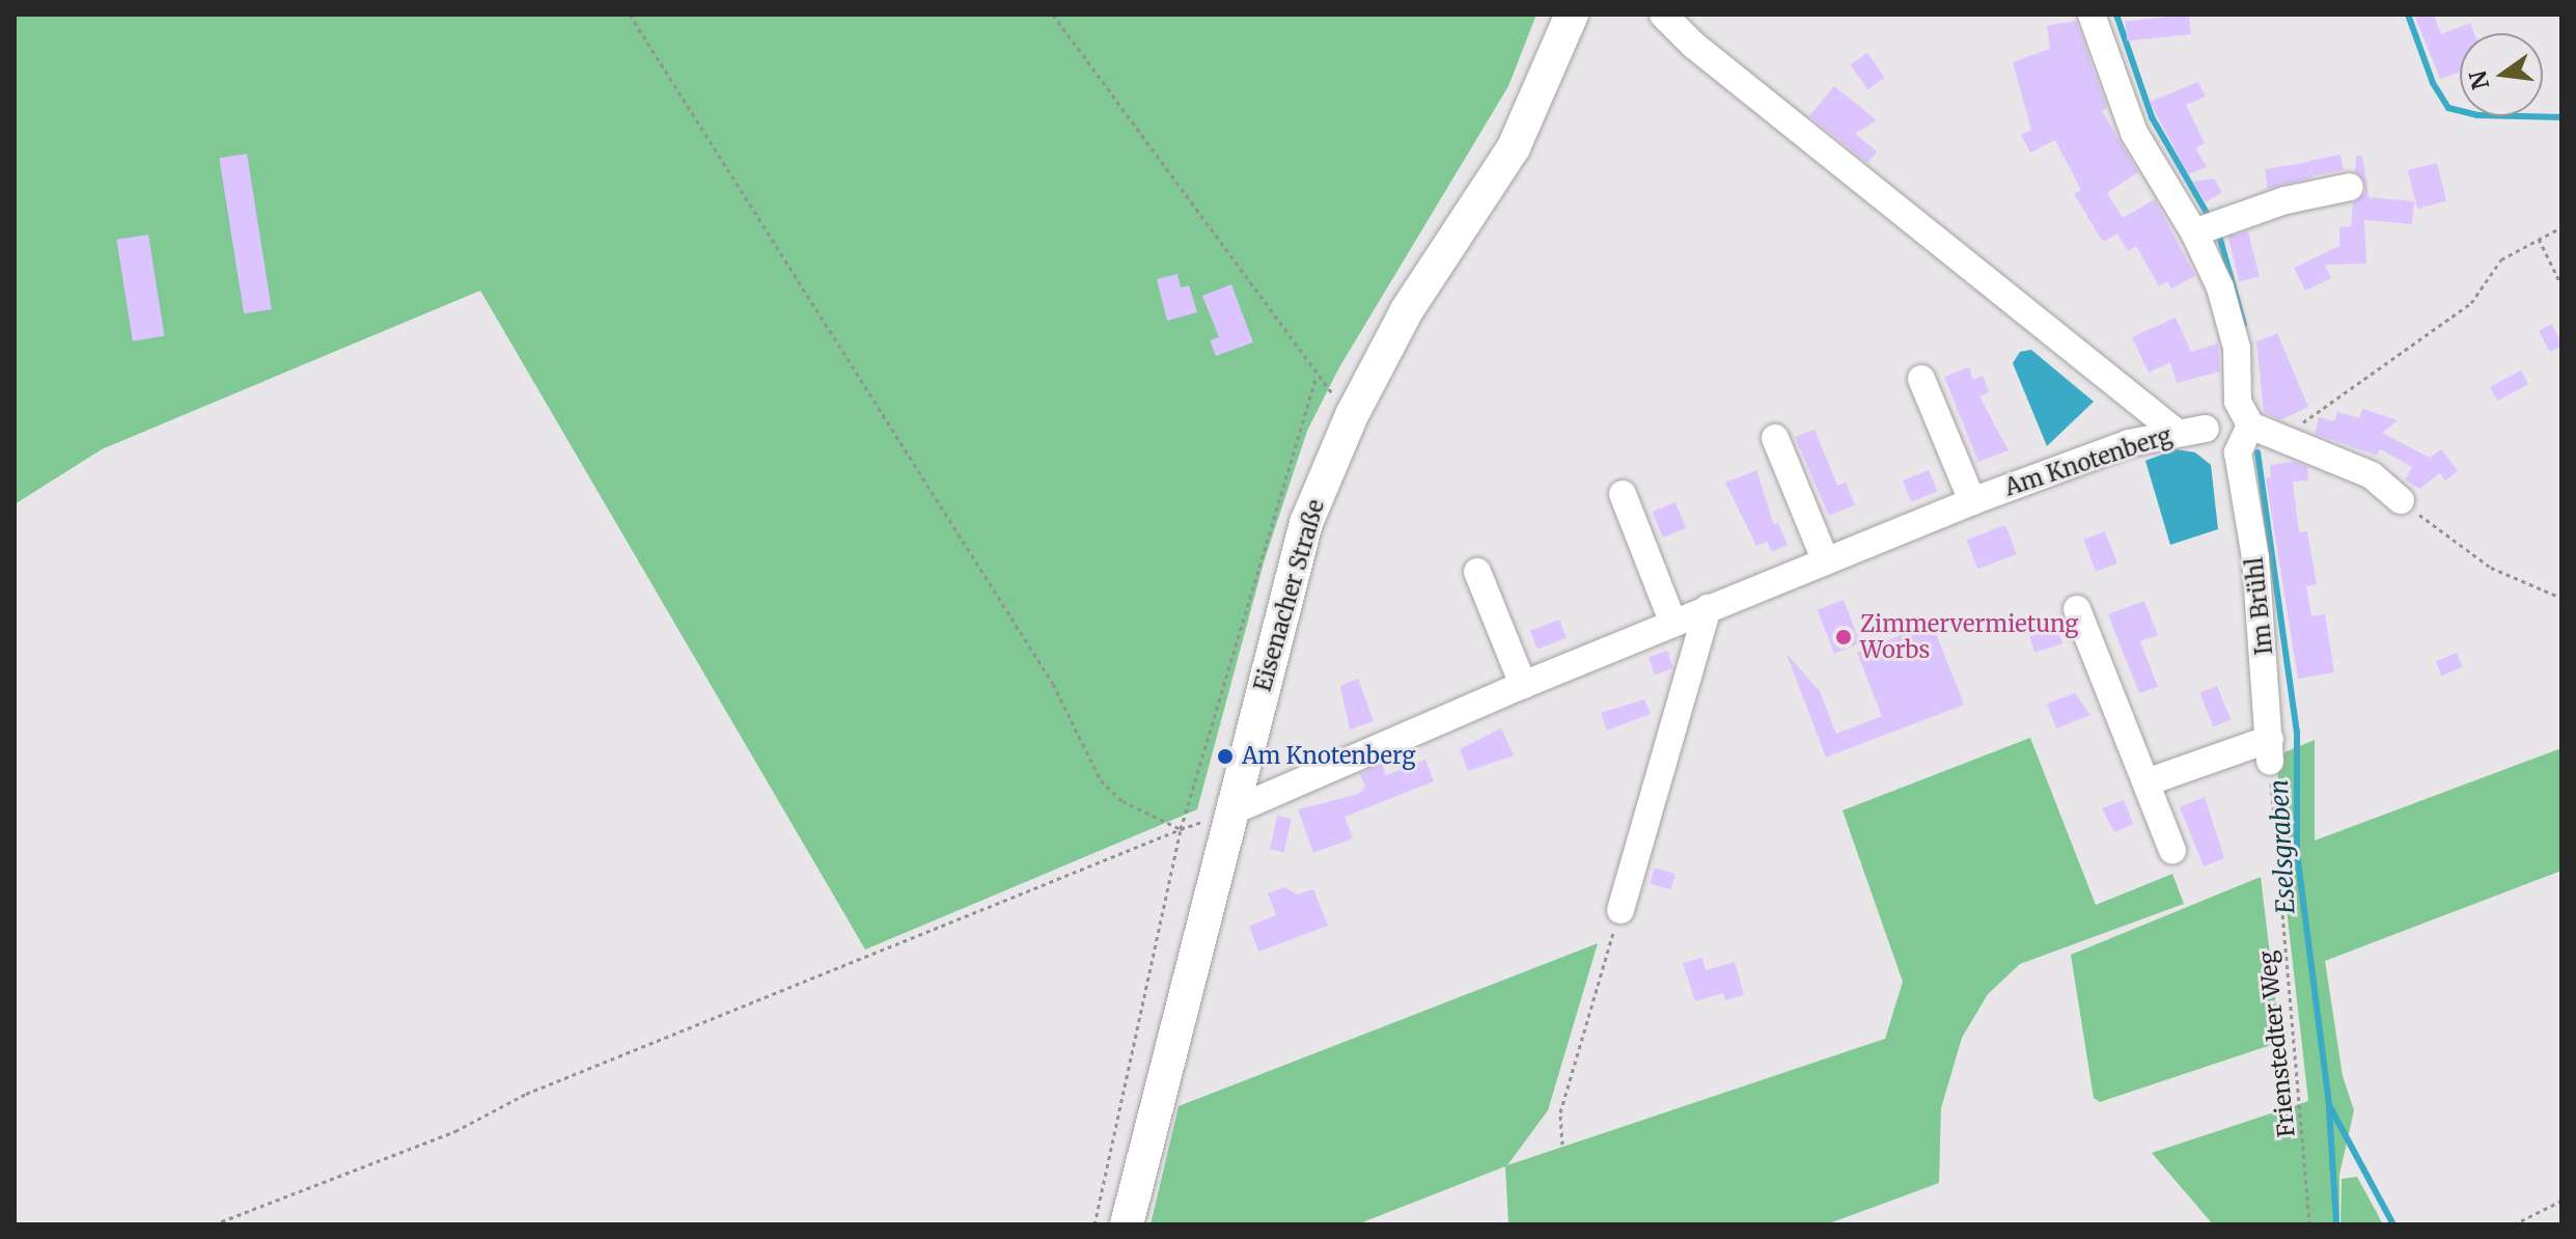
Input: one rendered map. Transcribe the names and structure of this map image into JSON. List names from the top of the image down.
{
  "streets": {
    "main road": ["Eisenacher Straße"],
    "street": ["Am Knotenberg", "Im Brühl"],
    "path": ["Frienstedter Weg"]
  },
  "crossings": [
    ["Am Knotenberg", "Eisenacher Straße"],
    ["Im Brühl", "Frienstedter Weg"]
  ],
  "water": ["Eselsgraben"],
  "places": ["Zimmervermietung Worbs", "Am Knotenberg"],
  "north": "left"
}
